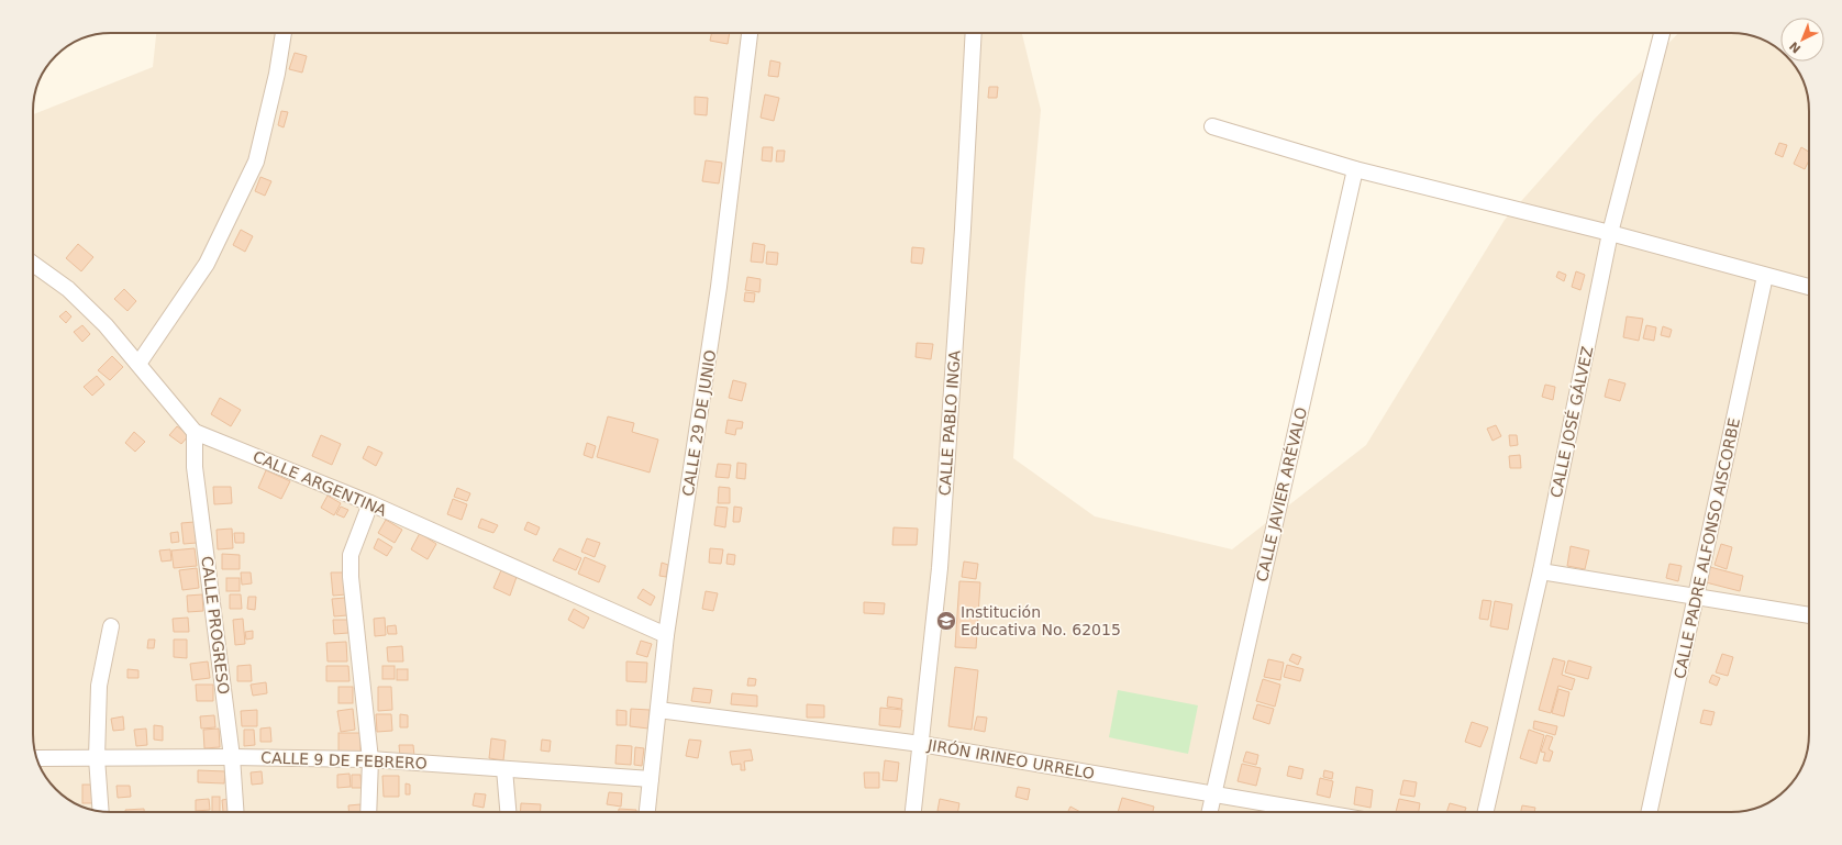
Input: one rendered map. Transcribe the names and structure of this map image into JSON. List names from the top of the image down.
{
  "streets": {
    "street": [
      "CALLE JOSÉ GÁLVEZ",
      "CALLE 29 DE JUNIO",
      "CALLE PABLO INGA",
      "CALLE ARGENTINA",
      "CALLE JAVIER ARÉVALO",
      "CALLE PADRE ALFONSO AISCORBE",
      "CALLE PROGRESO",
      "JIRÓN IRINEO URRELO",
      "CALLE 9 DE FEBRERO"
    ]
  },
  "crossings": [
    ["CALLE 29 DE JUNIO", "CALLE ARGENTINA"],
    ["CALLE 29 DE JUNIO", "JIRÓN IRINEO URRELO"],
    ["CALLE 29 DE JUNIO", "CALLE 9 DE FEBRERO"],
    ["CALLE PABLO INGA", "JIRÓN IRINEO URRELO"],
    ["CALLE ARGENTINA", "CALLE PROGRESO"],
    ["CALLE JAVIER ARÉVALO", "JIRÓN IRINEO URRELO"],
    ["CALLE PROGRESO", "CALLE 9 DE FEBRERO"]
  ],
  "places": {
    "school or university": ["Institución Educativa No. 62015"]
  },
  "north": "bottom left"
}
